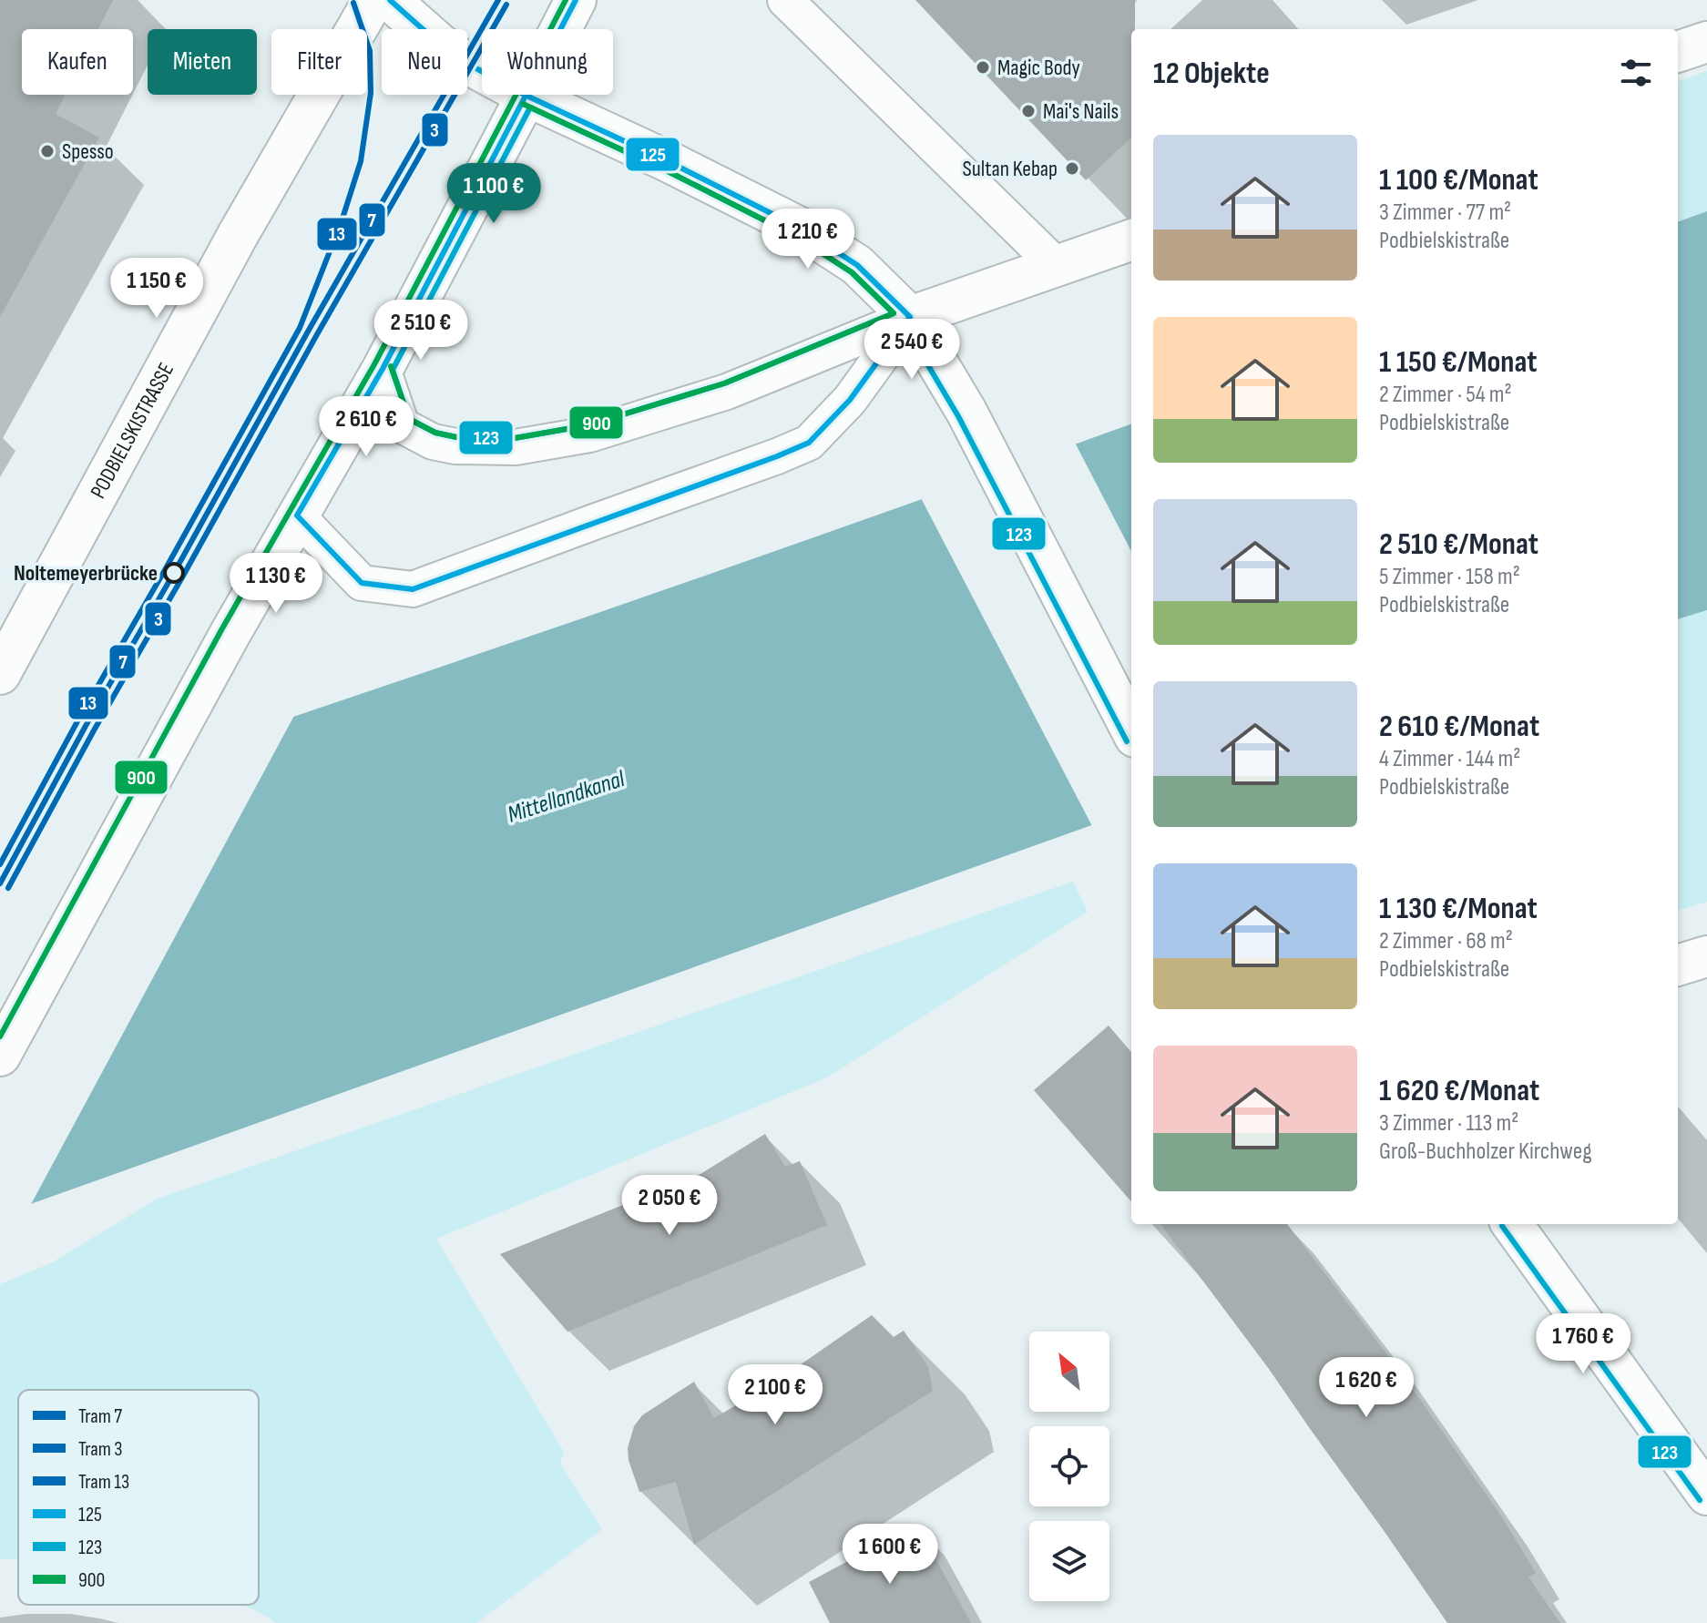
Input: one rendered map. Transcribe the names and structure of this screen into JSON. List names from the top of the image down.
{
  "streets": {
    "main road": ["PODBIELSKISTRASSE"]
  },
  "water": ["Mittellandkanal"],
  "places": [
    "Magic Body",
    "Mai's Nails",
    "Spesso",
    "Sultan Kebap",
    "Noltemeyerbrücke"
  ],
  "lines": [
    "tram line 7",
    "transit line 125",
    "transit line 900",
    "tram line 13",
    "tram line 3",
    "transit line 123"
  ],
  "legend": [
    "Tram 7",
    "Tram 3",
    "Tram 13",
    "125",
    "123",
    "900"
  ],
  "north": "top left",
  "page": {
    "chip": [
      "Kaufen",
      "Mieten",
      "Filter",
      "Neu",
      "Wohnung"
    ],
    "heading": "12 Objekte",
    "list": [
      {
        "name": "1 100 €/Monat",
        "note": "3 Zimmer · 77 m² · Podbielskistraße"
      },
      {
        "name": "1 150 €/Monat",
        "note": "2 Zimmer · 54 m² · Podbielskistraße"
      },
      {
        "name": "2 510 €/Monat",
        "note": "5 Zimmer · 158 m² · Podbielskistraße"
      },
      {
        "name": "2 610 €/Monat",
        "note": "4 Zimmer · 144 m² · Podbielskistraße"
      },
      {
        "name": "1 130 €/Monat",
        "note": "2 Zimmer · 68 m² · Podbielskistraße"
      },
      {
        "name": "1 620 €/Monat",
        "note": "3 Zimmer · 113 m² · Groß-Buchholzer Kirchweg"
      }
    ],
    "price": [
      "1 100 €",
      "1 210 €",
      "1 150 €",
      "2 510 €",
      "2 540 €",
      "2 610 €",
      "1 130 €",
      "2 050 €",
      "1 760 €",
      "1 620 €",
      "2 100 €",
      "1 600 €"
    ]
  }
}
